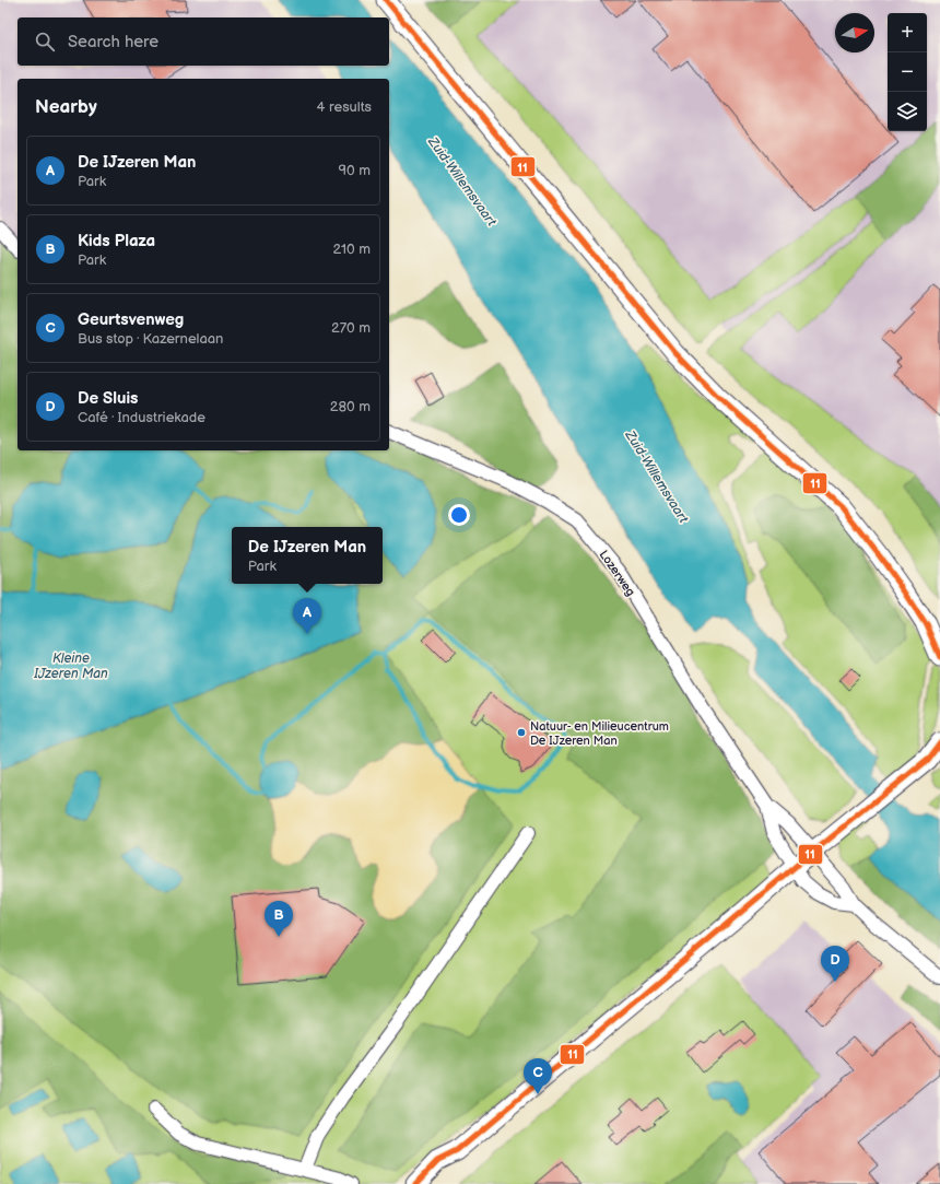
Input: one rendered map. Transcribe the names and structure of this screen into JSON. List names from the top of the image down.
{
  "streets": {
    "street": ["Lozerweg"]
  },
  "water": ["Zuid-Willemsvaart", "Kleine IJzeren Man"],
  "places": ["Natuur- en Milieucentrum De IJzeren Man"],
  "lines": ["transit line 11"],
  "north": "right",
  "page": {
    "map_buttons": ["+", "−"],
    "search": "Search here",
    "heading": ["Nearby", "4 results"],
    "list": [
      {
        "mark": "A",
        "name": "De IJzeren Man",
        "note": "Park",
        "value": "90 m"
      },
      {
        "mark": "B",
        "name": "Kids Plaza",
        "note": "Park",
        "value": "210 m"
      },
      {
        "mark": "C",
        "name": "Geurtsvenweg",
        "note": "Bus stop · Kazernelaan",
        "value": "270 m"
      },
      {
        "mark": "D",
        "name": "De Sluis",
        "note": "Café · Industriekade",
        "value": "280 m"
      }
    ],
    "popup": ["De IJzeren Man", "Park"],
    "pins": [
      "A",
      "B",
      "D",
      "C"
    ]
  }
}
